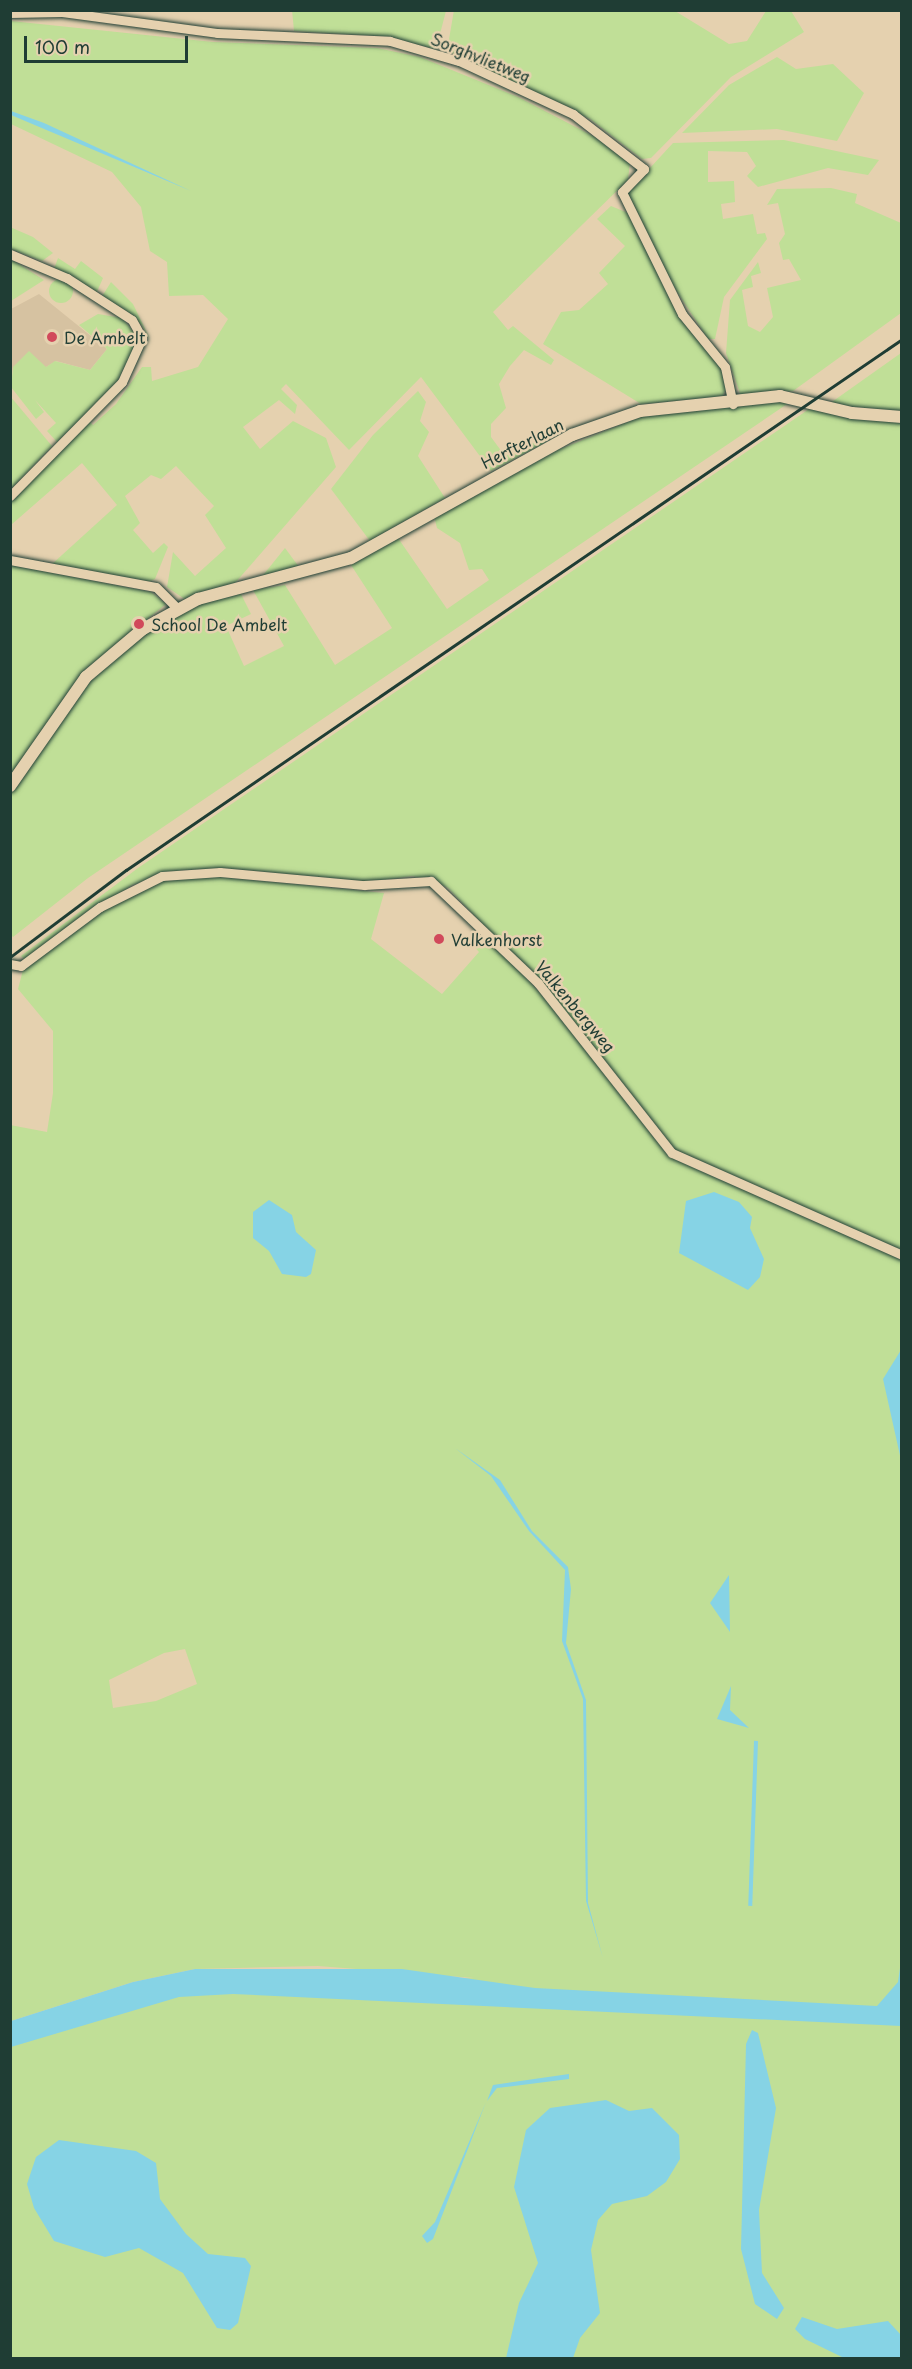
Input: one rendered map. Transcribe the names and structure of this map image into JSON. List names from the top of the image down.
{
  "streets": {
    "street": ["Sorghvlietweg", "Herfterlaan", "Valkenbergweg"]
  },
  "crossings": [
    ["Sorghvlietweg", "Herfterlaan"]
  ],
  "places": ["De Ambelt", "School De Ambelt", "Valkenhorst"],
  "scale_bar": "100 m"
}
